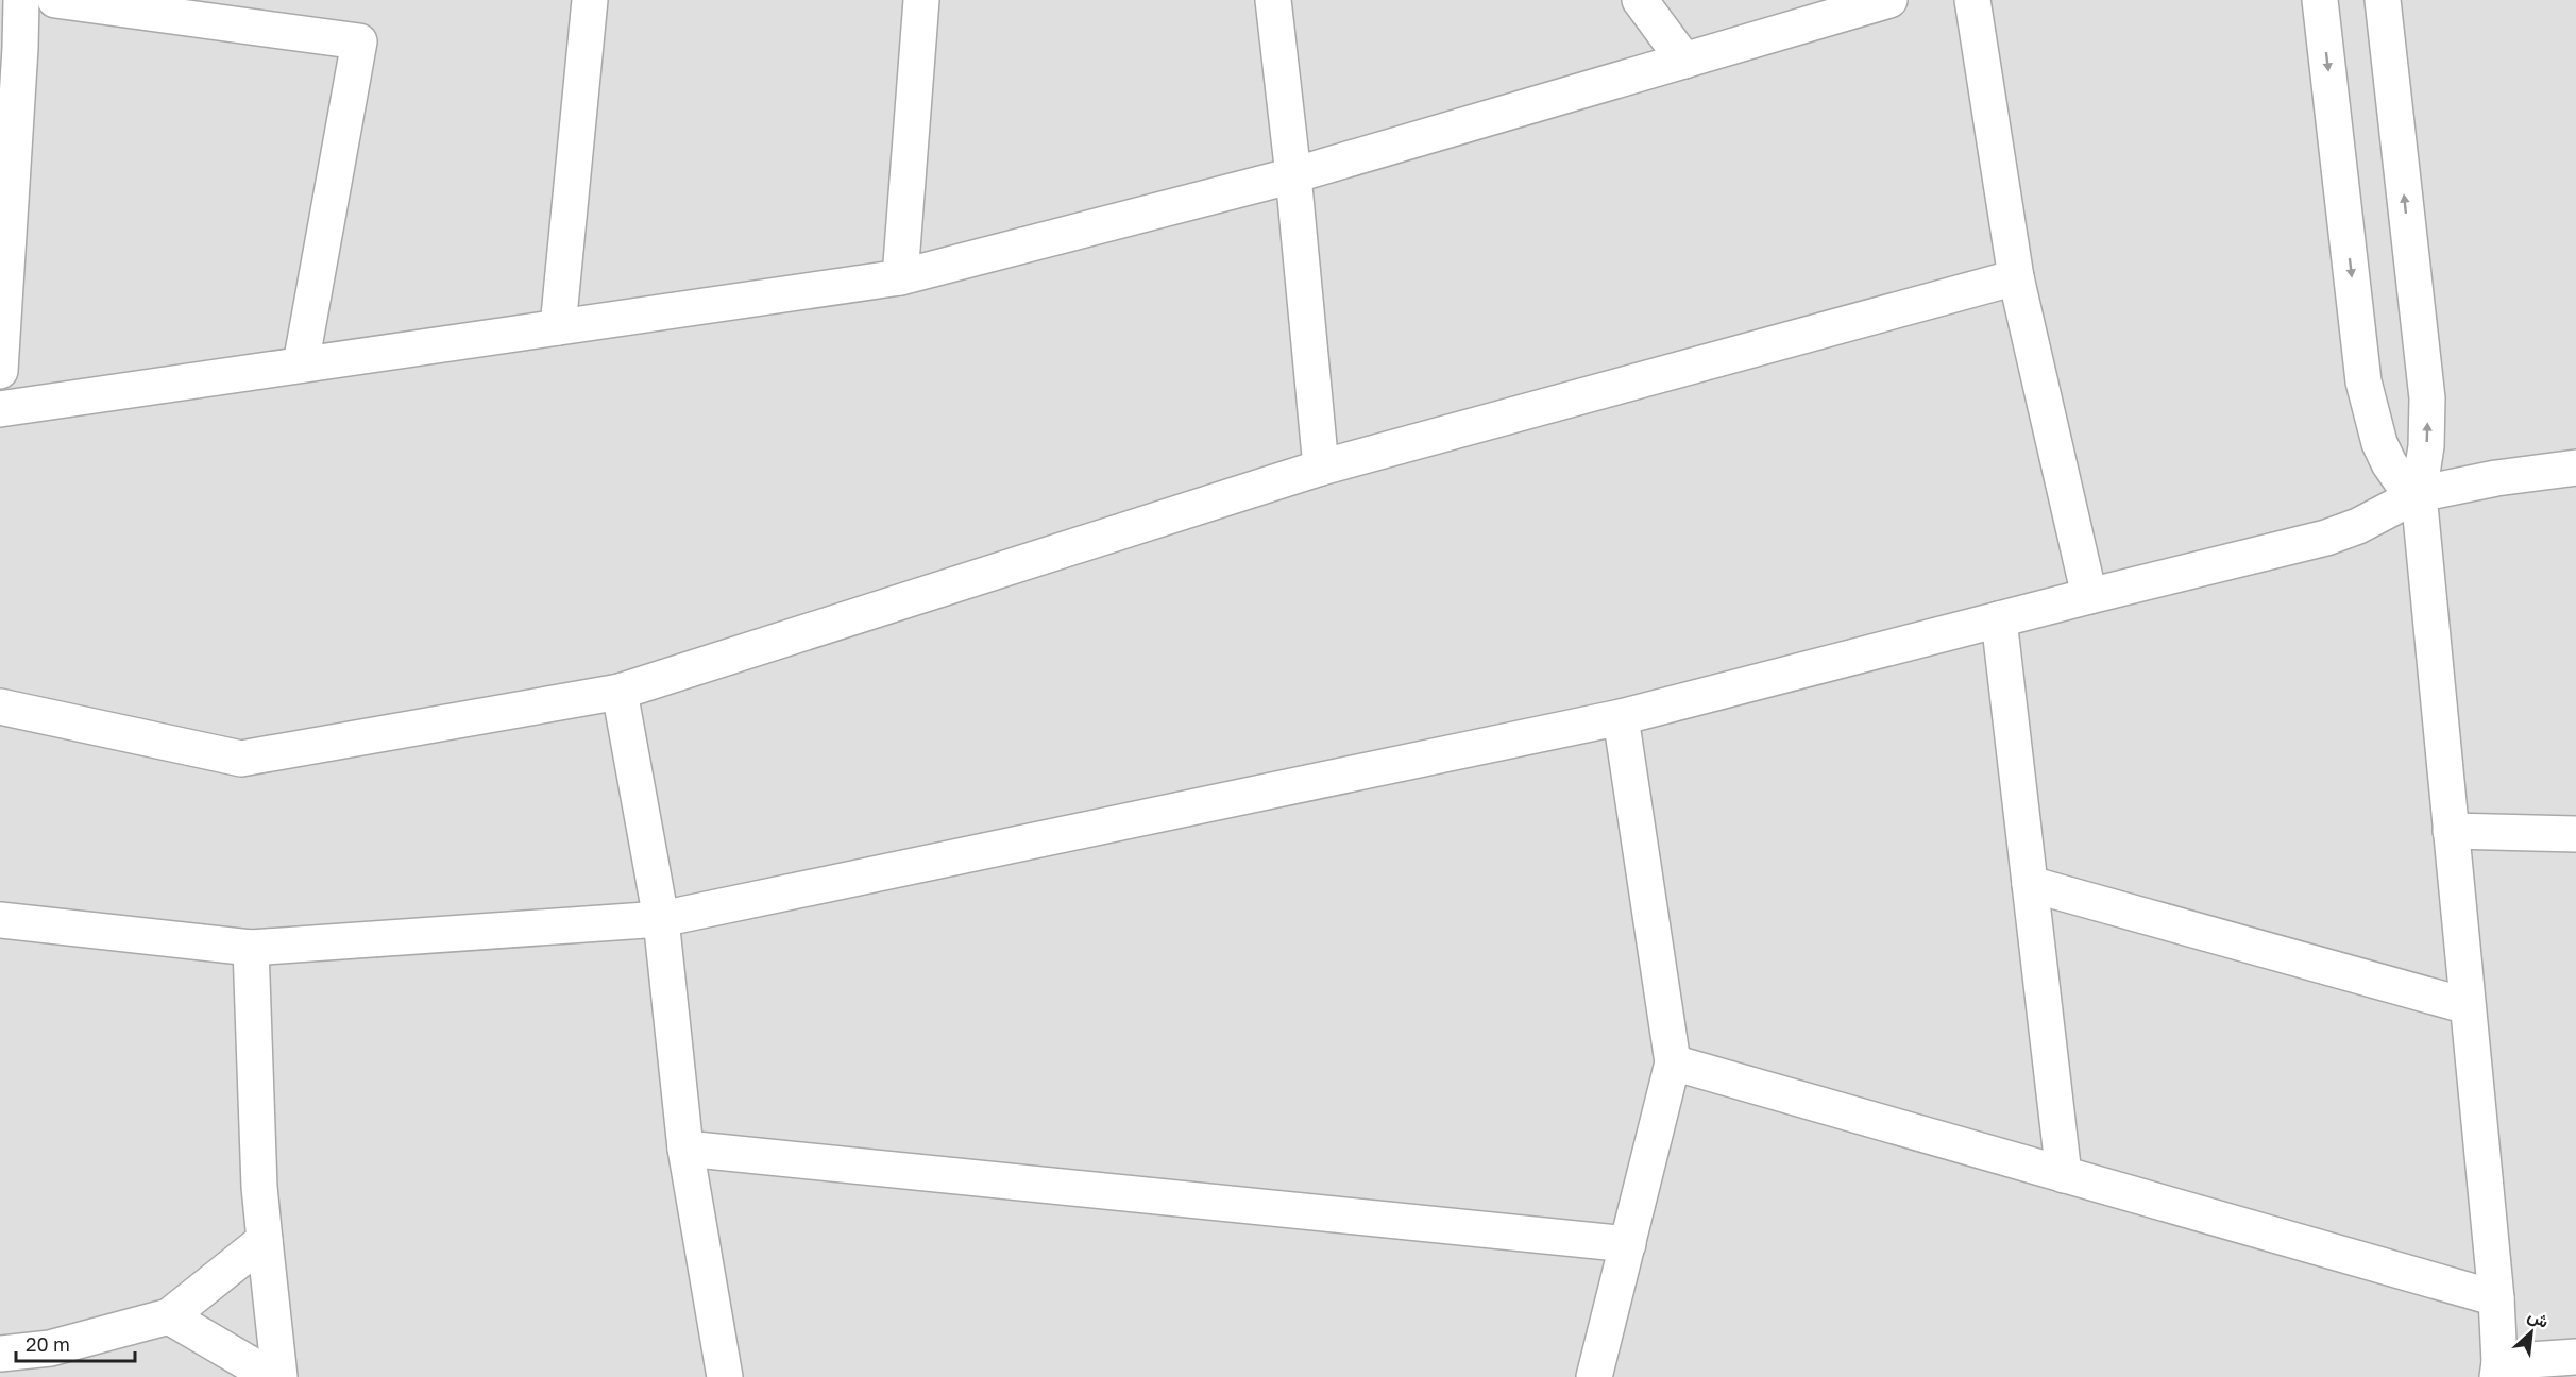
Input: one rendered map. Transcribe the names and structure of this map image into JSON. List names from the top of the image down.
{
  "scale_bar": "20 m",
  "north": "top right"
}
